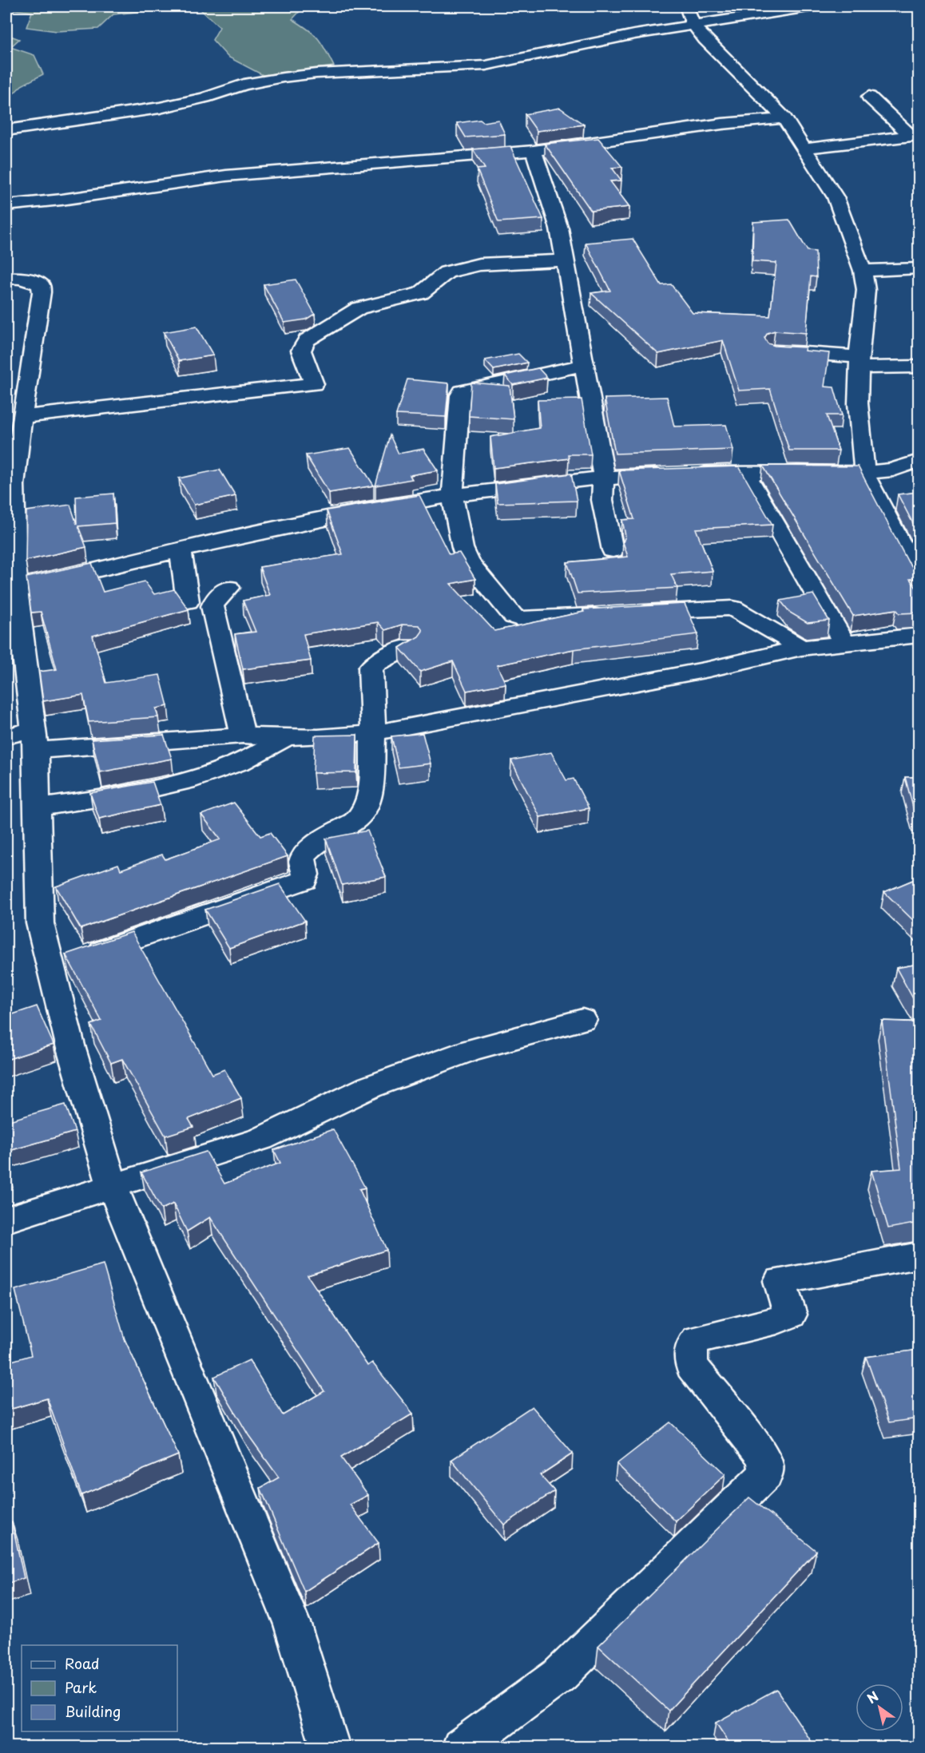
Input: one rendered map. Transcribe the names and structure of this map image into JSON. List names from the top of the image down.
{
  "legend": ["Road", "Park", "Building"],
  "north": "top left"
}
